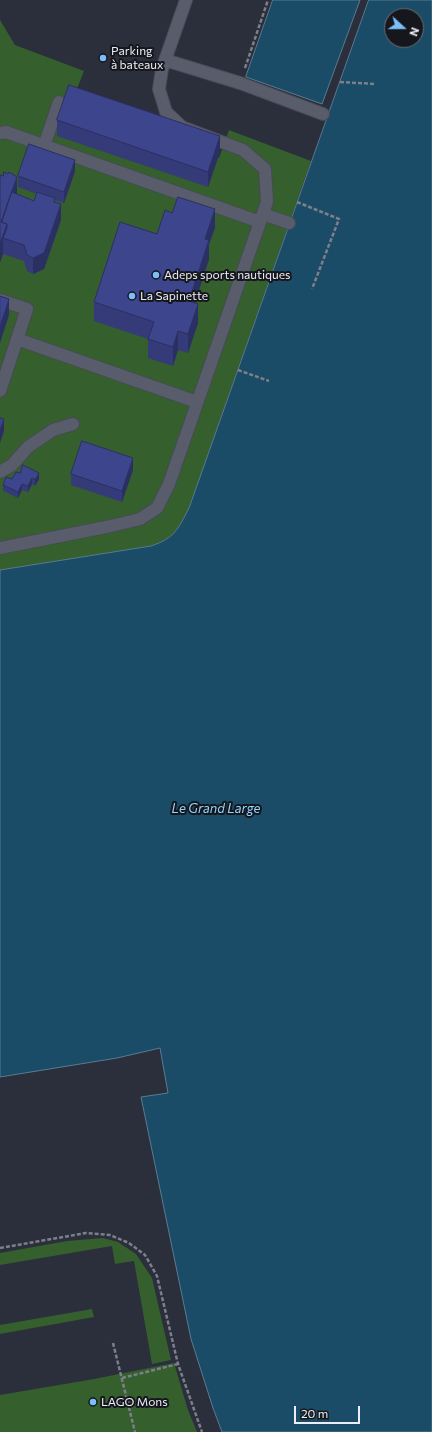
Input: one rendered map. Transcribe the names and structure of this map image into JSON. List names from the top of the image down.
{
  "water": ["Le Grand Large"],
  "places": [
    "Parking à bateaux",
    "Adeps sports nautiques",
    "La Sapinette",
    "LAGO Mons"
  ],
  "scale_bar": "20 m",
  "north": "right"
}
